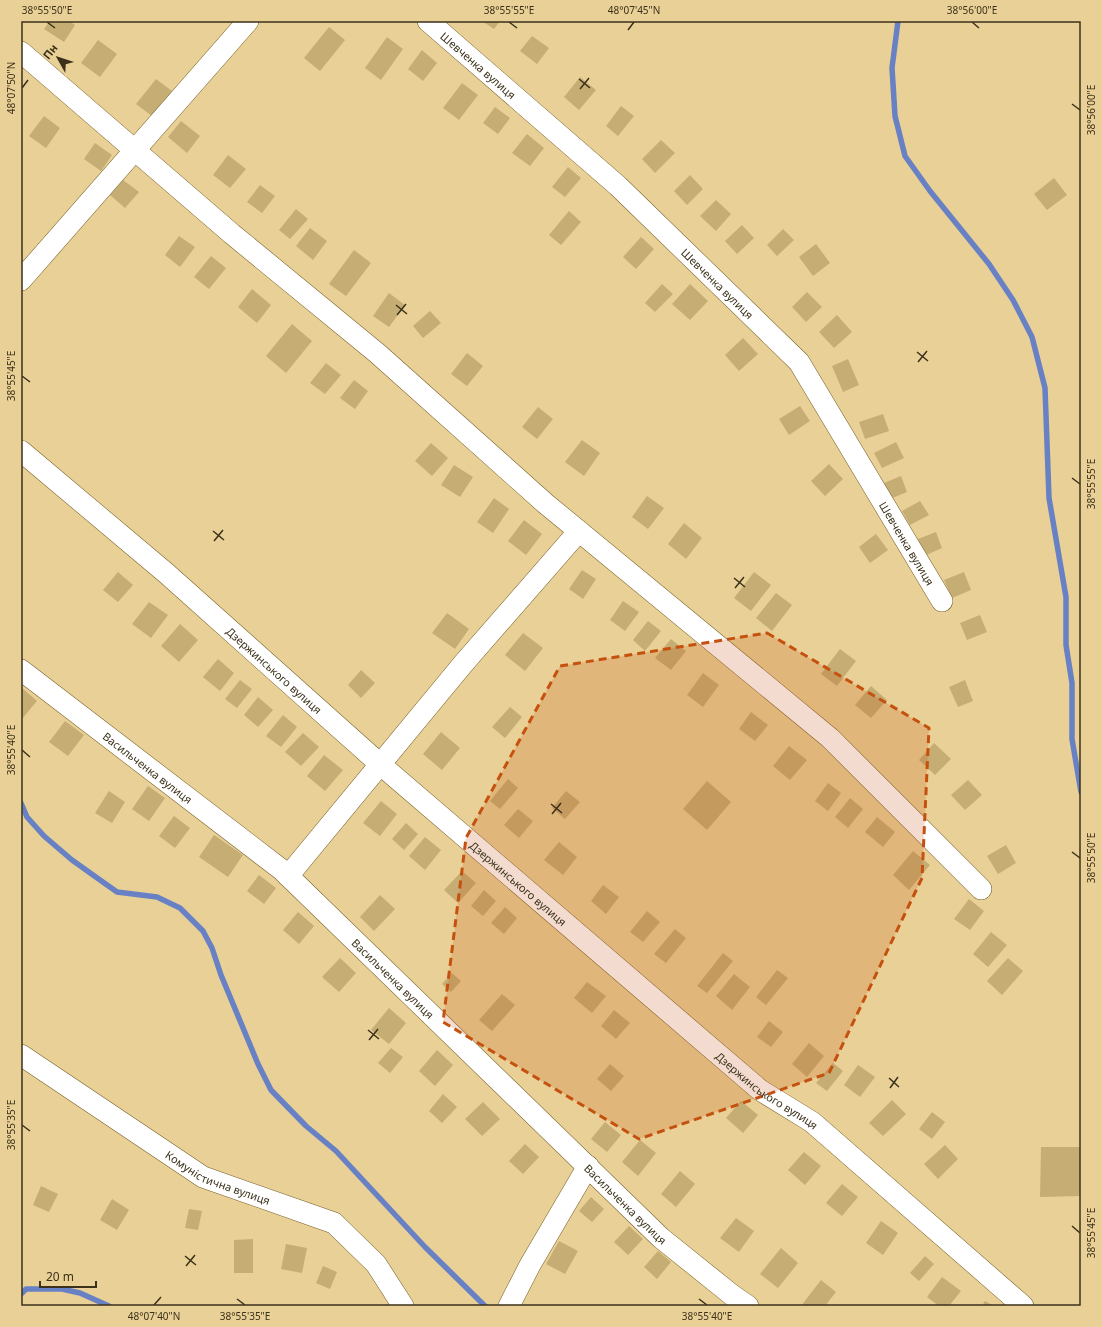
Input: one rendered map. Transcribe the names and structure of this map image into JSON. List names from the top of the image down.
{
  "streets": {
    "street": [
      "Шевченка вулиця",
      "Дзержинського вулиця",
      "Васильченка вулиця",
      "Комуністична вулиця"
    ]
  },
  "scale_bar": "20 m",
  "north": "top left",
  "coordinates": [
    "38°55'50\"E",
    "38°55'55\"E",
    "48°07'45\"N",
    "38°56'00\"E",
    "48°07'50\"N",
    "38°55'45\"E",
    "38°55'40\"E",
    "38°55'35\"E",
    "48°07'40\"N"
  ]
}
